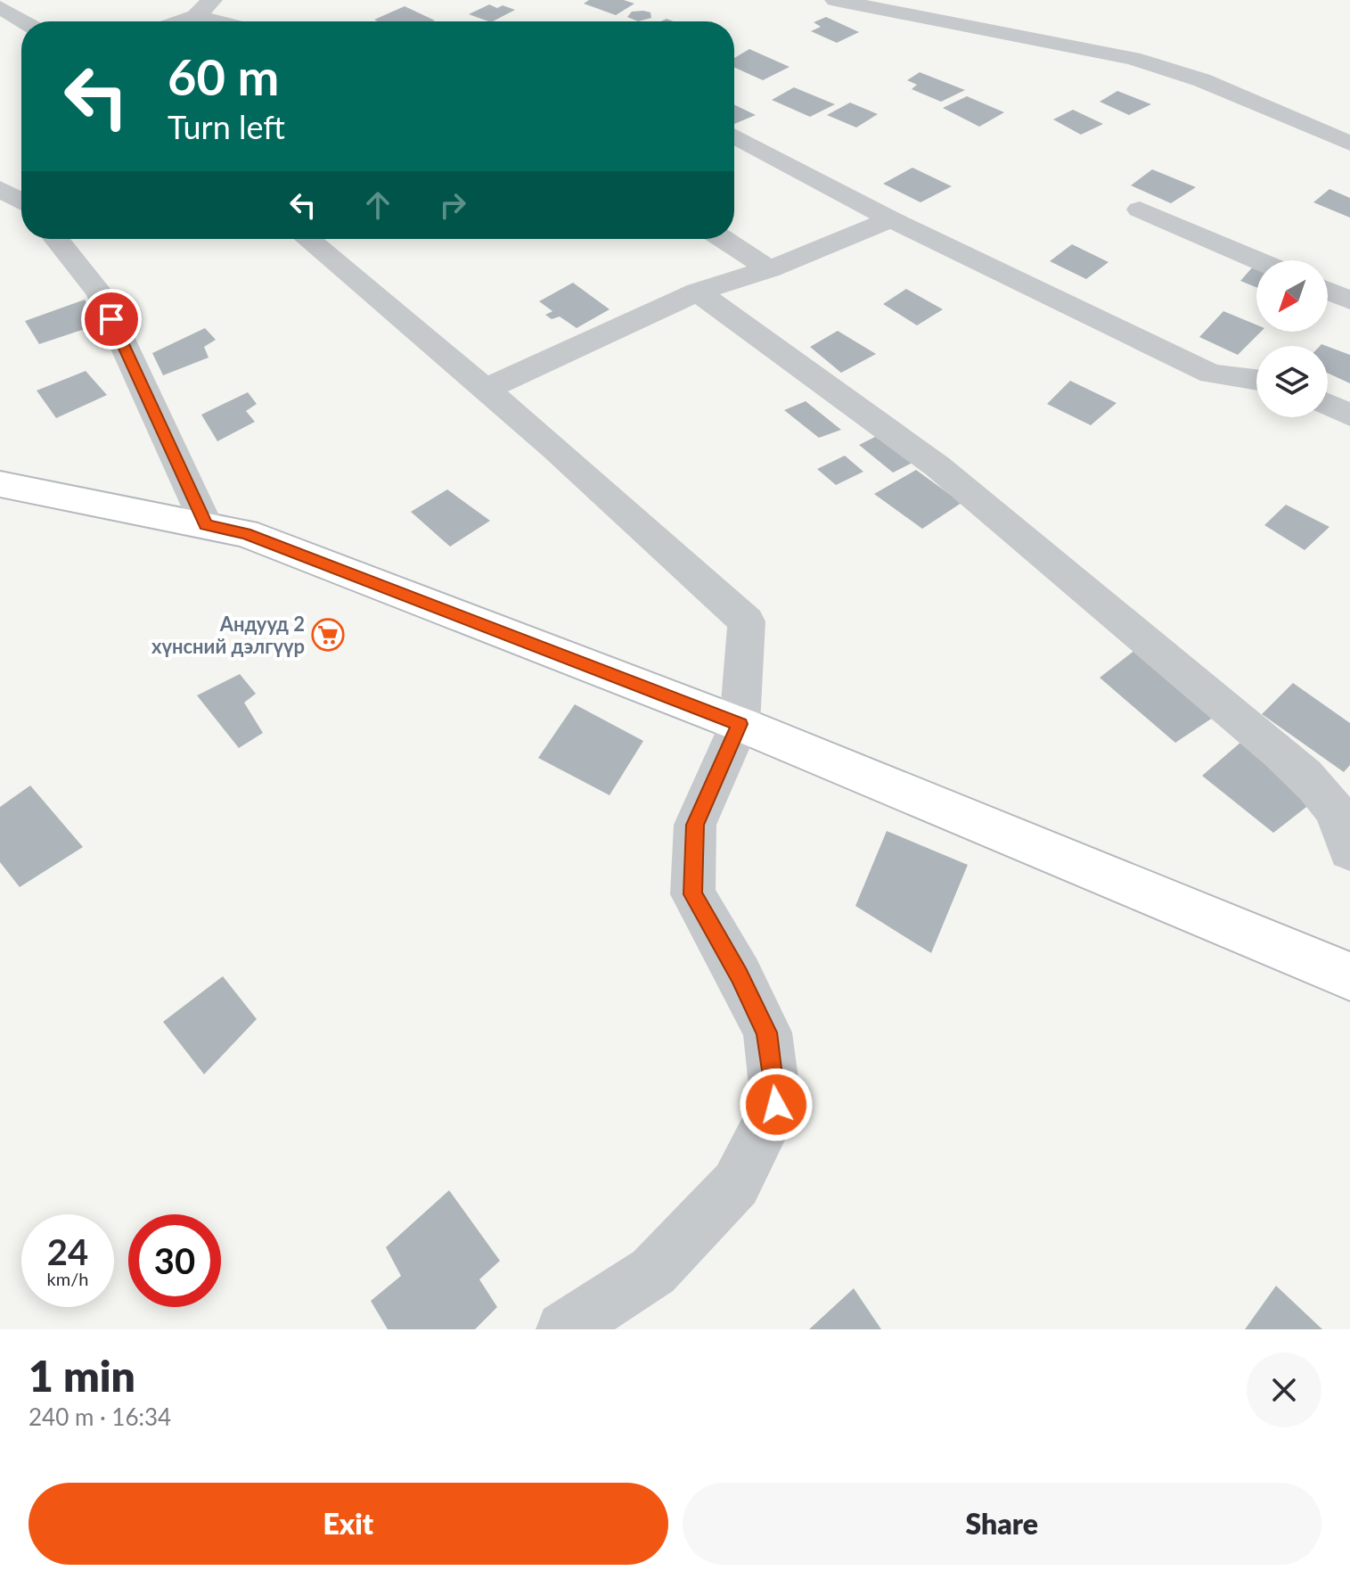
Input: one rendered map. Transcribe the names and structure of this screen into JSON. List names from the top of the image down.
{
  "places": {
    "supermarket": ["Андууд 2 хүнсний дэлгүүр"]
  },
  "north": "bottom left",
  "page": {
    "turn": ["60 m", "Turn left"],
    "speed": "24 km/h",
    "limit": "30",
    "heading": ["1 min", "240 m · 16:34"],
    "buttons": ["Exit", "Share"]
  }
}
